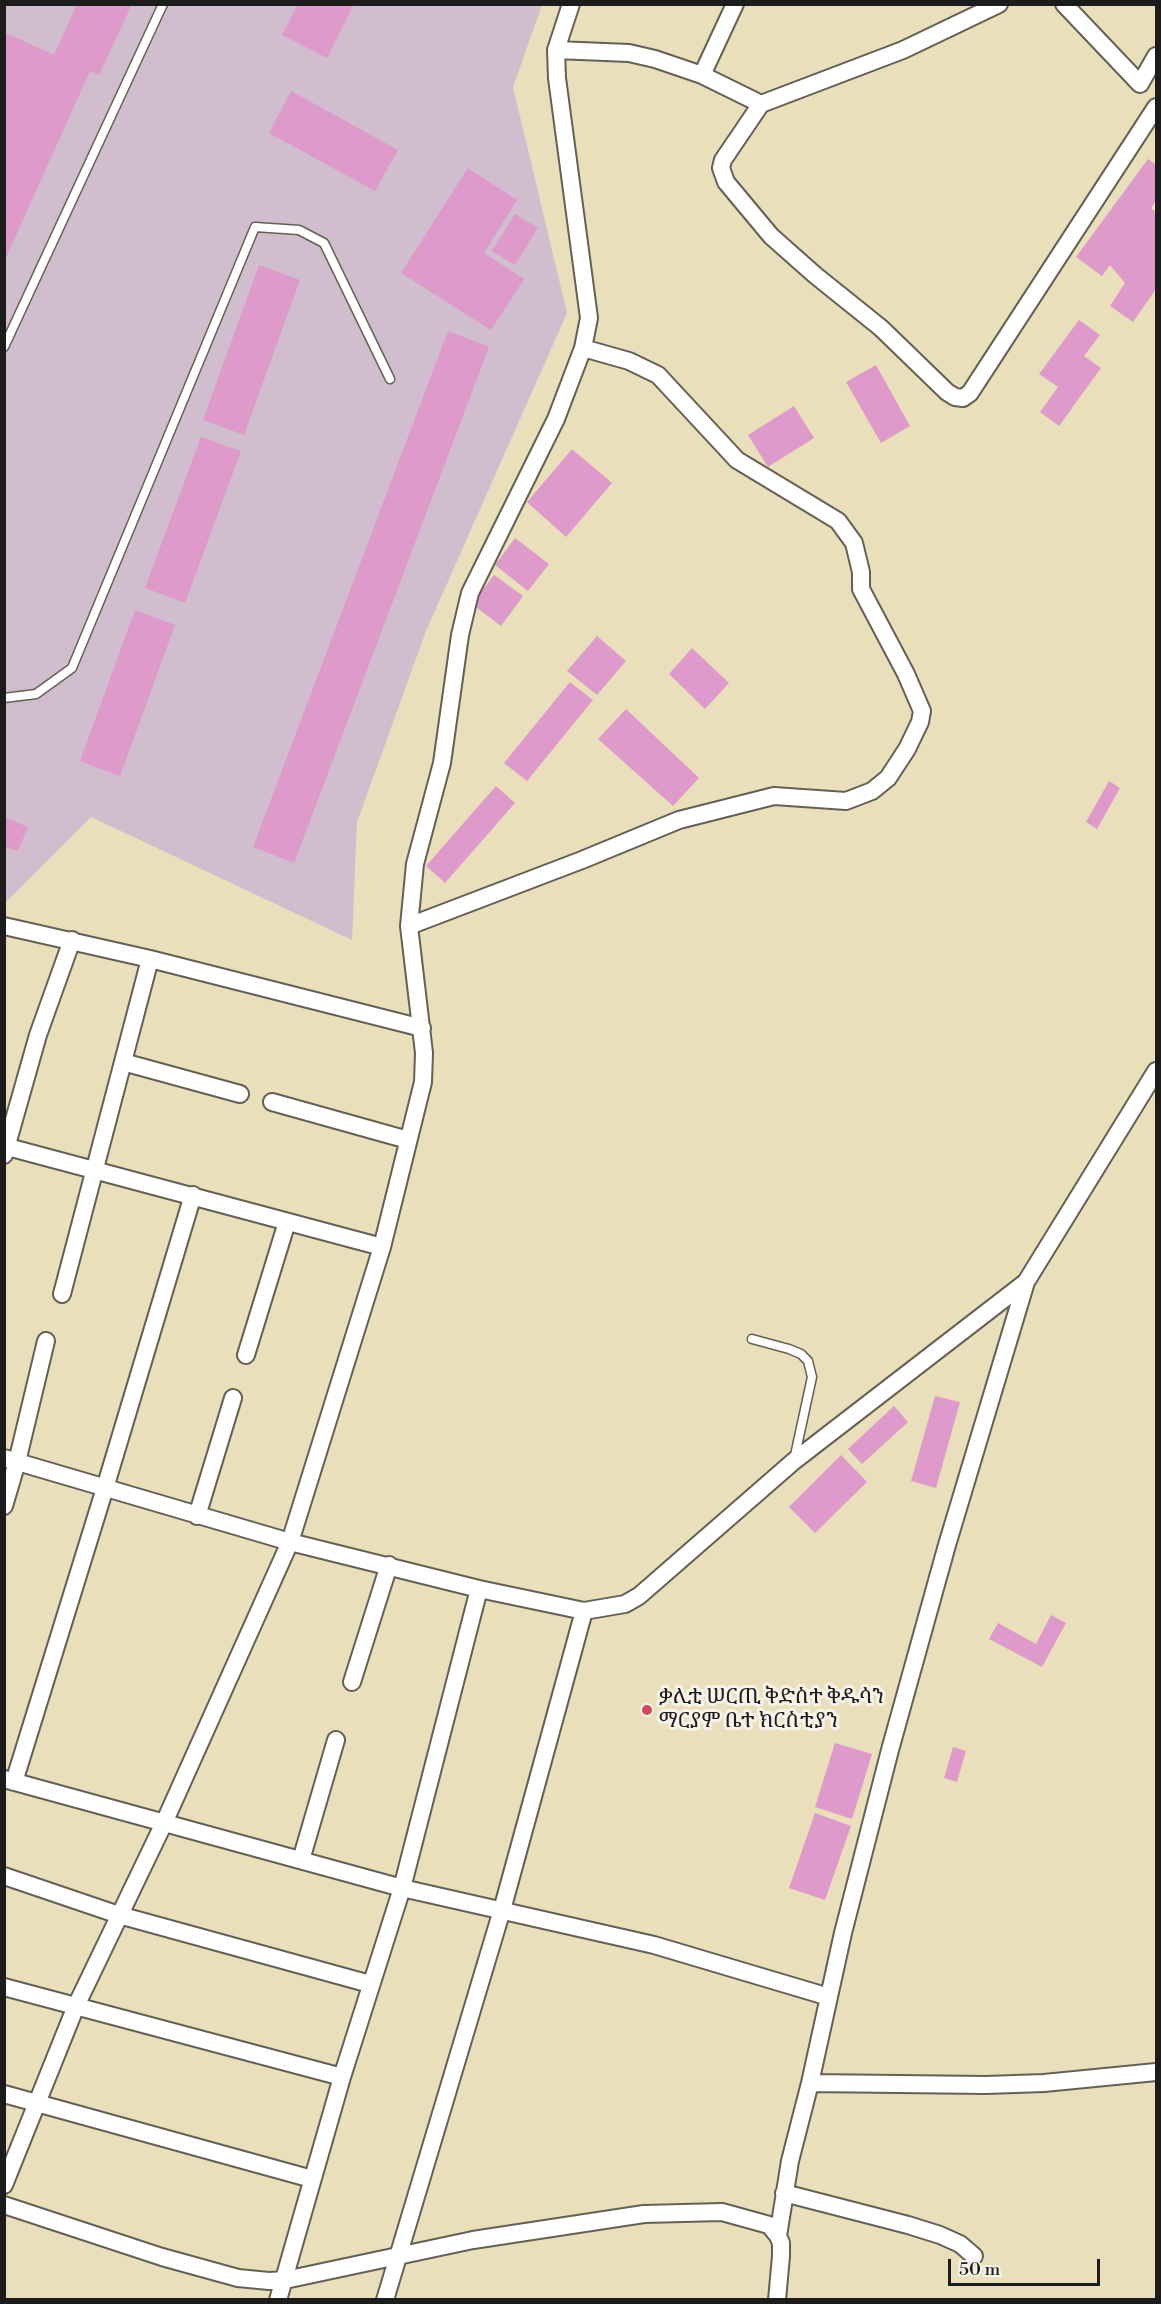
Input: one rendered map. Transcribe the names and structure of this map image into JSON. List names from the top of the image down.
{
  "places": ["ቃሊቲ ሠርጢ ቅድስተ ቅዱሳን ማርያም ቤተ ክርስቲያን"],
  "scale_bar": "50 m"
}
